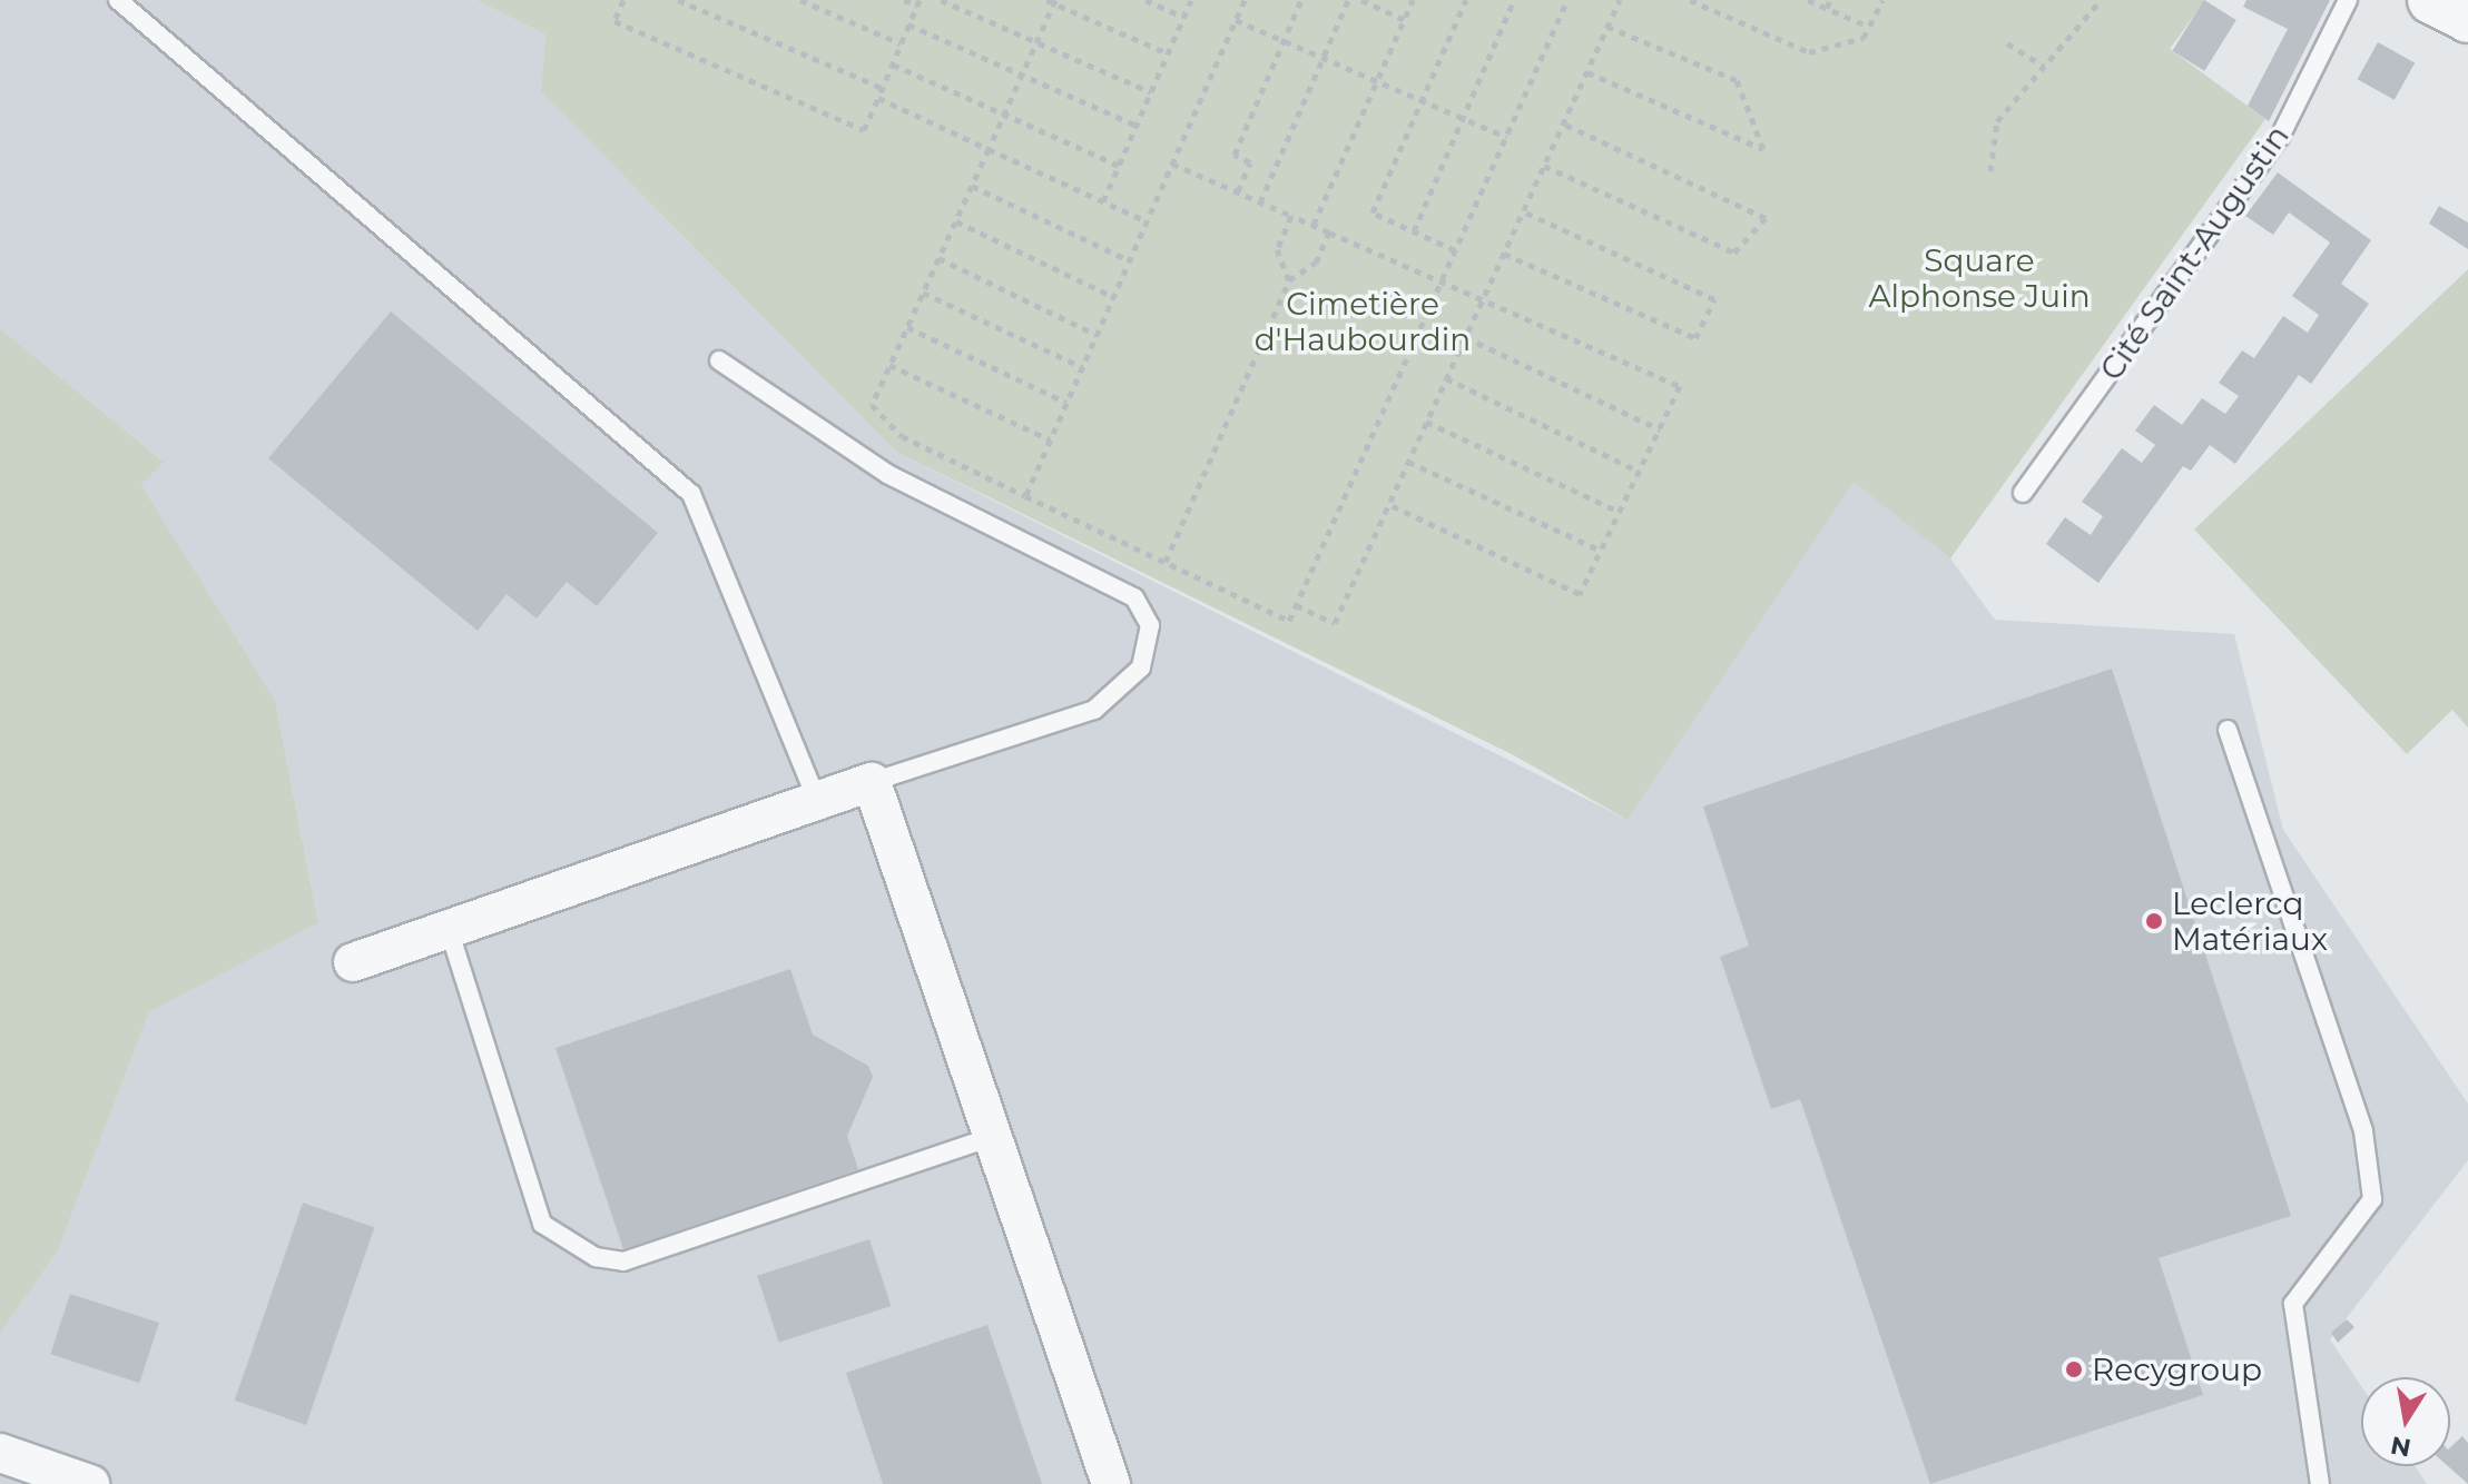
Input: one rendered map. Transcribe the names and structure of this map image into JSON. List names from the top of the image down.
{
  "streets": {
    "lane": ["Cité Saint-Augustin"]
  },
  "parks": ["Square Alphonse Juin", "Cimetière d'Haubourdin"],
  "places": ["Leclercq Matériaux", "Recygroup"],
  "north": "bottom"
}
